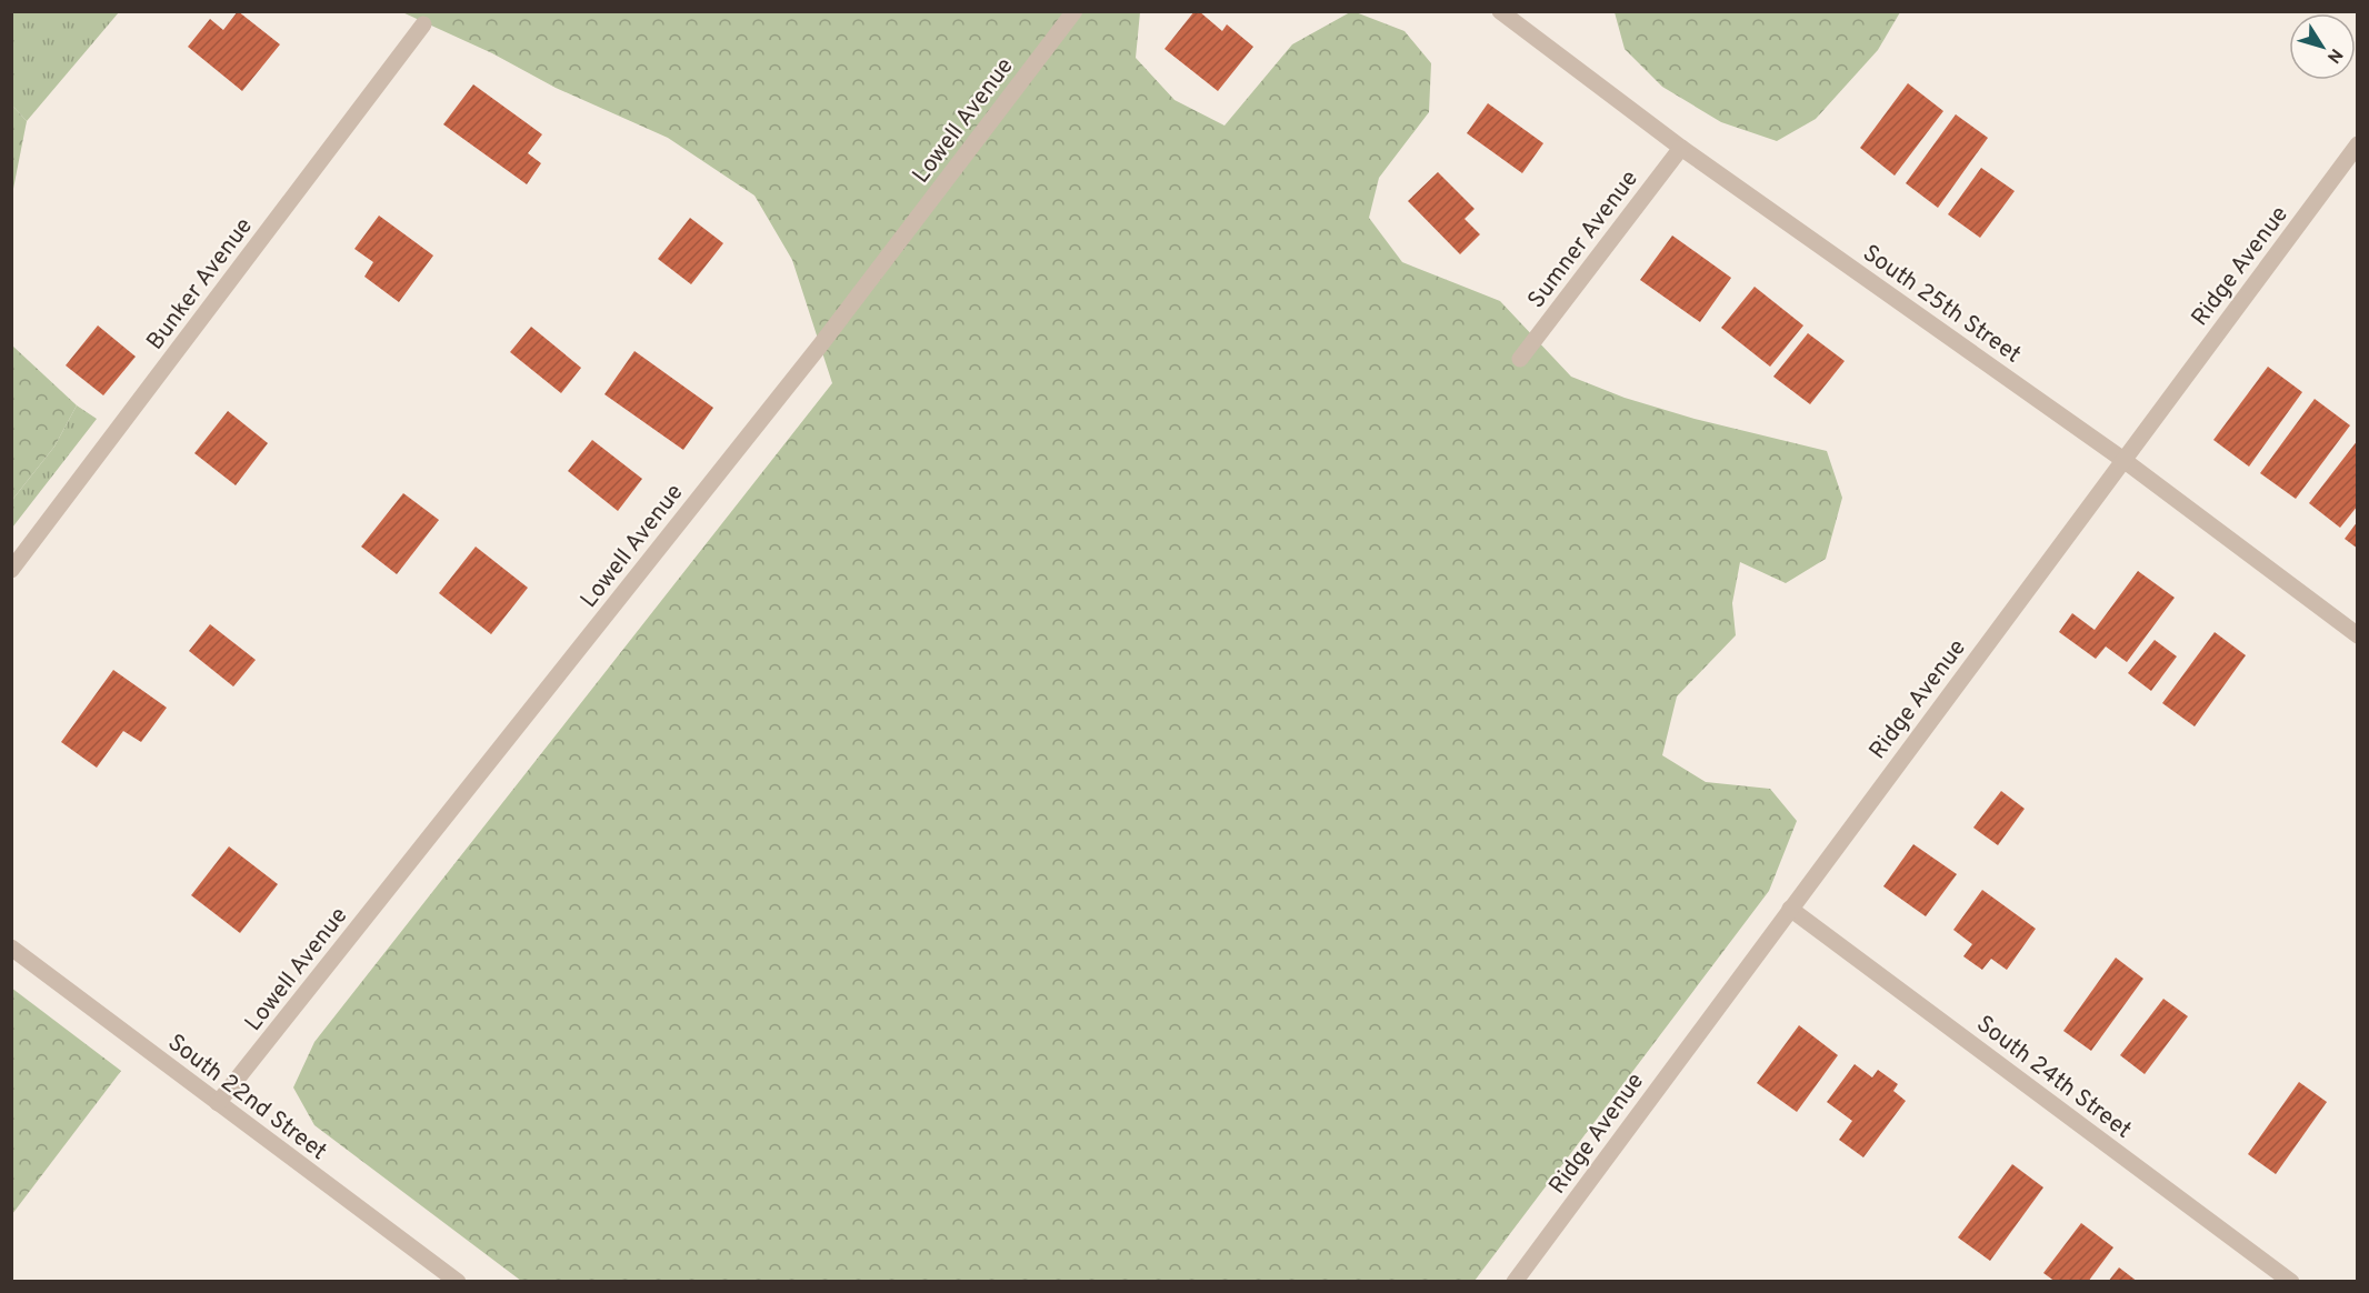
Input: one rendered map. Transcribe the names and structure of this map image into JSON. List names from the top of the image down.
{
  "streets": {
    "street": [
      "Lowell Avenue",
      "Sumner Avenue",
      "Ridge Avenue",
      "Bunker Avenue",
      "South 25th Street",
      "South 24th Street",
      "South 22nd Street"
    ]
  },
  "crossings": [
    ["Lowell Avenue", "South 22nd Street"],
    ["Sumner Avenue", "South 25th Street"],
    ["Ridge Avenue", "South 25th Street"],
    ["Ridge Avenue", "South 24th Street"]
  ],
  "north": "bottom right"
}
